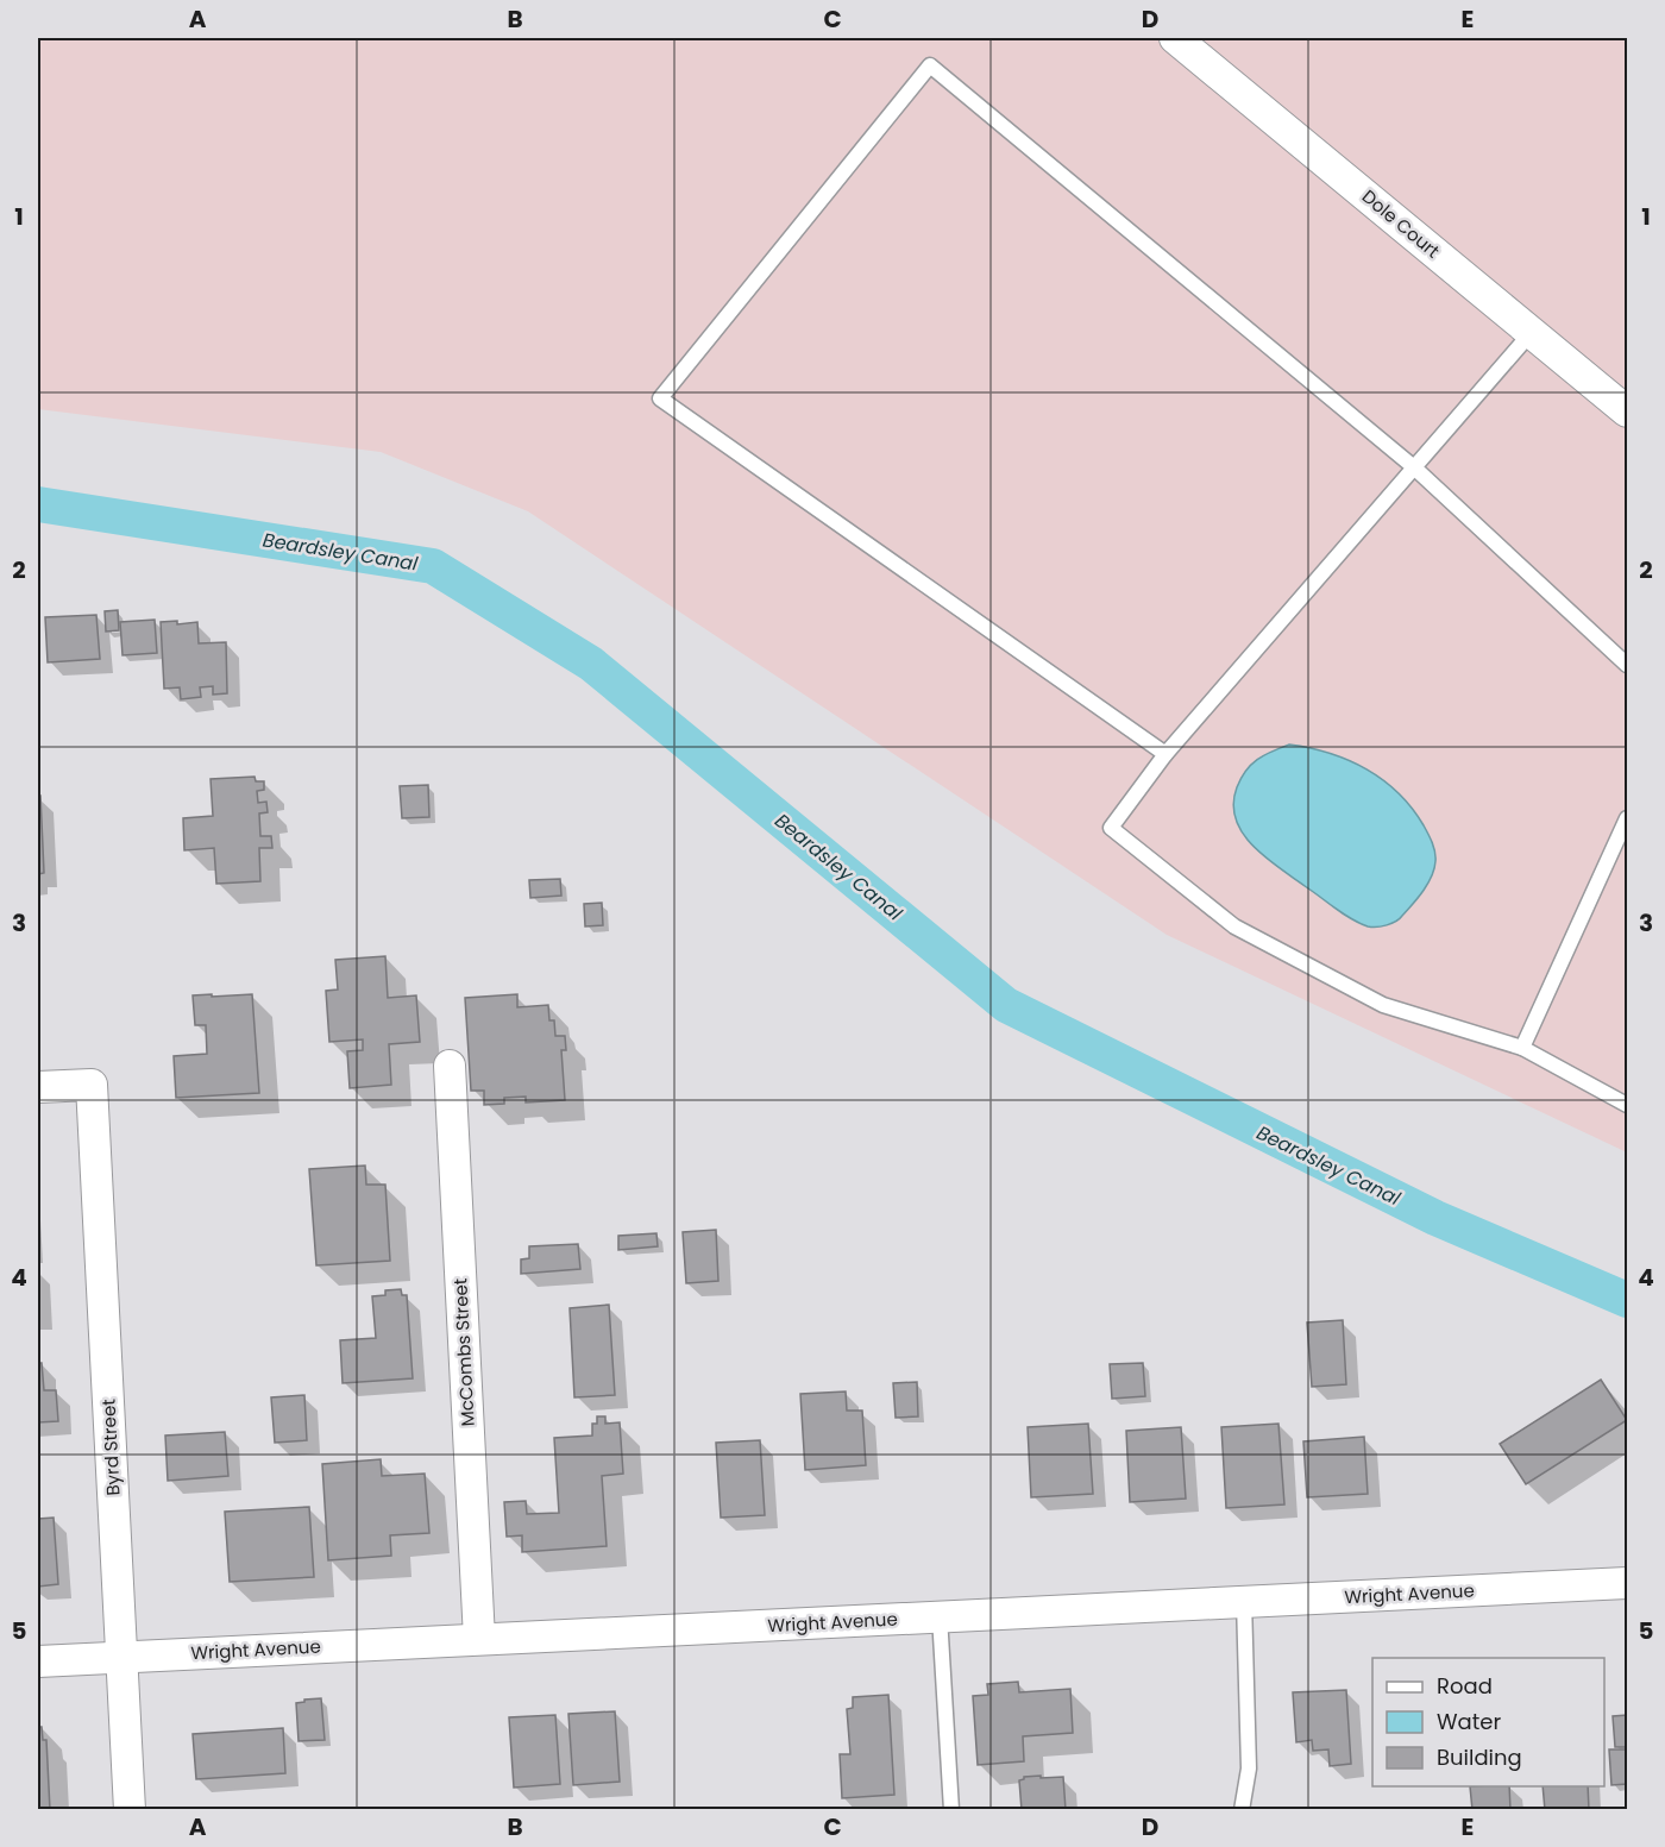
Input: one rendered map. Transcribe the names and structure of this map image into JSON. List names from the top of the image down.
{
  "streets": {
    "street": [
      "Dole Court",
      "McCombs Street",
      "Byrd Street",
      "Wright Avenue"
    ]
  },
  "crossings": [
    ["McCombs Street", "Wright Avenue"],
    ["Byrd Street", "Wright Avenue"]
  ],
  "water": ["Beardsley Canal"],
  "legend": ["Road", "Water", "Building"],
  "grid": {
    "columns": [
      "A",
      "B",
      "C",
      "D",
      "E"
    ],
    "rows": [
      "1",
      "2",
      "3",
      "4",
      "5"
    ]
  }
}
